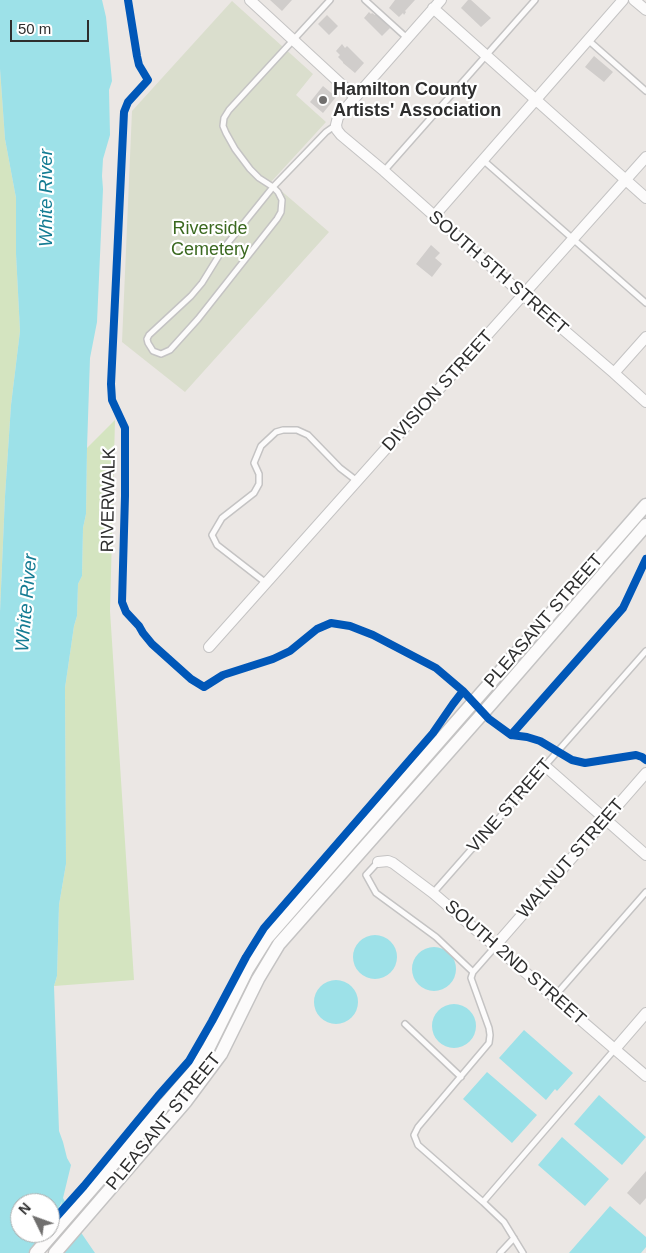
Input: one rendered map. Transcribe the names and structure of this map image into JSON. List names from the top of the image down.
{
  "streets": {
    "street": [
      "SOUTH 5TH STREET",
      "DIVISION STREET",
      "PLEASANT STREET",
      "WALNUT STREET",
      "SOUTH 2ND STREET"
    ],
    "lane": ["VINE STREET"],
    "cycle path": ["RIVERWALK"]
  },
  "crossings": [
    ["SOUTH 5TH STREET", "DIVISION STREET"],
    ["VINE STREET", "SOUTH 2ND STREET"],
    ["WALNUT STREET", "SOUTH 2ND STREET"]
  ],
  "water": ["White River"],
  "parks": ["Riverside Cemetery"],
  "places": ["Hamilton County Artists' Association"],
  "scale_bar": "50 m",
  "north": "top left"
}
